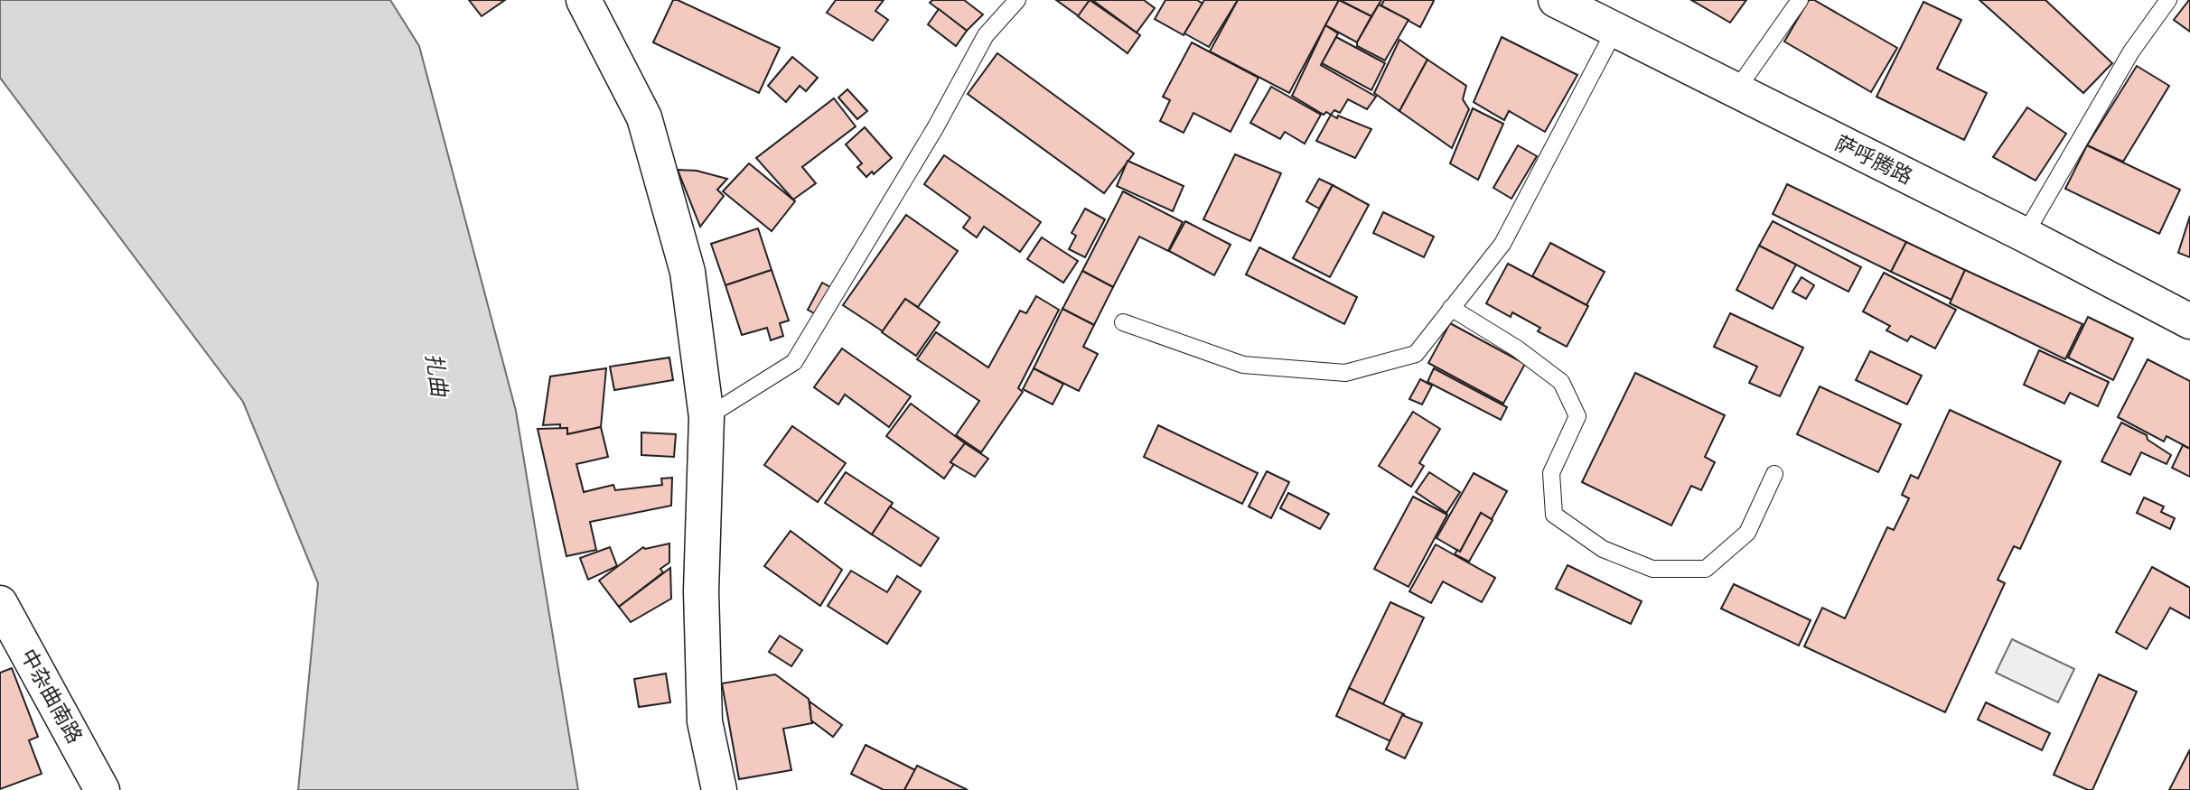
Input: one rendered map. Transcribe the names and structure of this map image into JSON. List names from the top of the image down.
{
  "streets": {
    "main road": ["萨呼腾路", "中杂曲南路"]
  },
  "water": ["扎曲"]
}
